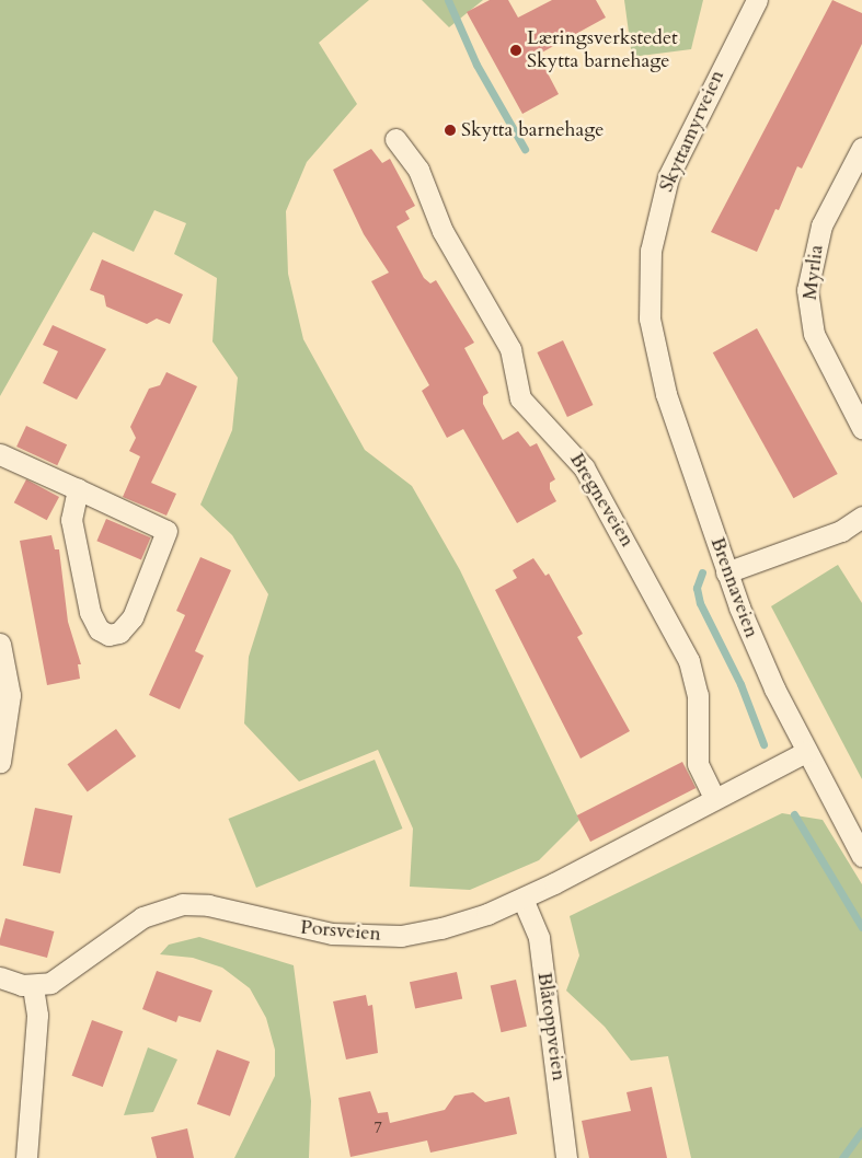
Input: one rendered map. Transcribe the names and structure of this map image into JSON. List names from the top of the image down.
{
  "streets": {
    "street": [
      "Skyttamyrveien",
      "Myrlia",
      "Bregneveien",
      "Brennaveien",
      "Porsveien",
      "Blåtoppveien"
    ]
  },
  "crossings": [
    ["Skyttamyrveien", "Brennaveien"],
    ["Bregneveien", "Porsveien"],
    ["Brennaveien", "Porsveien"],
    ["Porsveien", "Blåtoppveien"]
  ],
  "places": ["Læringsverkstedet Skytta barnehage", "Skytta barnehage"],
  "house_numbers": ["7"]
}
